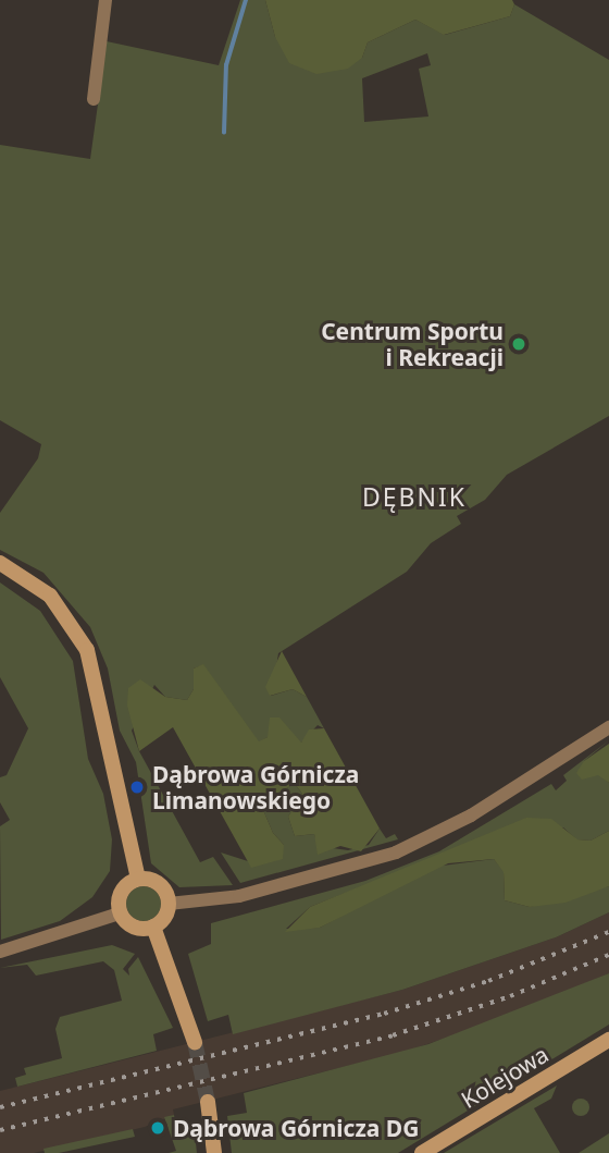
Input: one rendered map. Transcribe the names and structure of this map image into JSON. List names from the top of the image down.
{
  "streets": {
    "street": ["Kolejowa"]
  },
  "districts": ["DĘBNIK"],
  "places": ["Centrum Sportu i Rekreacji", "Dąbrowa Górnicza Limanowskiego", "Dąbrowa Górnicza DG"]
}
